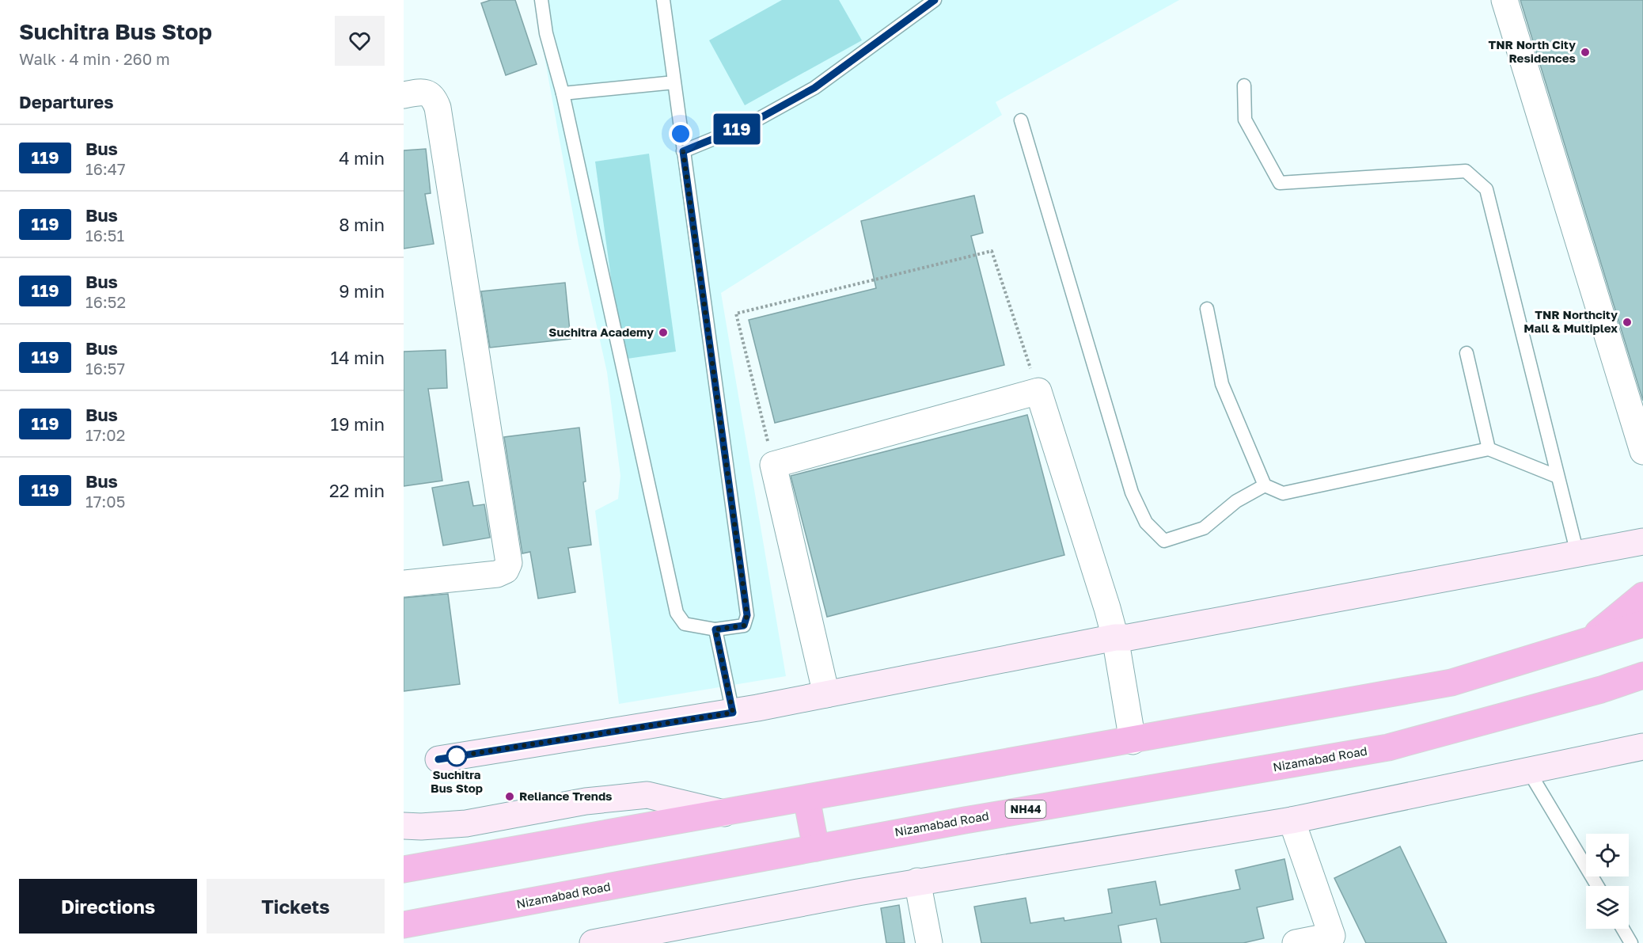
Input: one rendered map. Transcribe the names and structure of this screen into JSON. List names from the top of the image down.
{
  "streets": {
    "highway": ["Nizamabad Road", "NH44"]
  },
  "places": [
    "TNR North City Residences",
    "TNR Northcity Mall & Multiplex",
    "Suchitra Academy",
    "Suchitra Bus Stop",
    "Reliance Trends"
  ],
  "lines": ["bus line 119"],
  "page": {
    "heading": [
      ["Suchitra Bus Stop", "Walk · 4 min · 260 m"],
      "Departures"
    ],
    "on_map": "119",
    "list": [
      {
        "mark": "119",
        "name": "Bus",
        "note": "16:47",
        "value": "4 min"
      },
      {
        "mark": "119",
        "name": "Bus",
        "note": "16:51",
        "value": "8 min"
      },
      {
        "mark": "119",
        "name": "Bus",
        "note": "16:52",
        "value": "9 min"
      },
      {
        "mark": "119",
        "name": "Bus",
        "note": "16:57",
        "value": "14 min"
      },
      {
        "mark": "119",
        "name": "Bus",
        "note": "17:02",
        "value": "19 min"
      },
      {
        "mark": "119",
        "name": "Bus",
        "note": "17:05",
        "value": "22 min"
      }
    ],
    "buttons": ["Directions", "Tickets"]
  }
}
